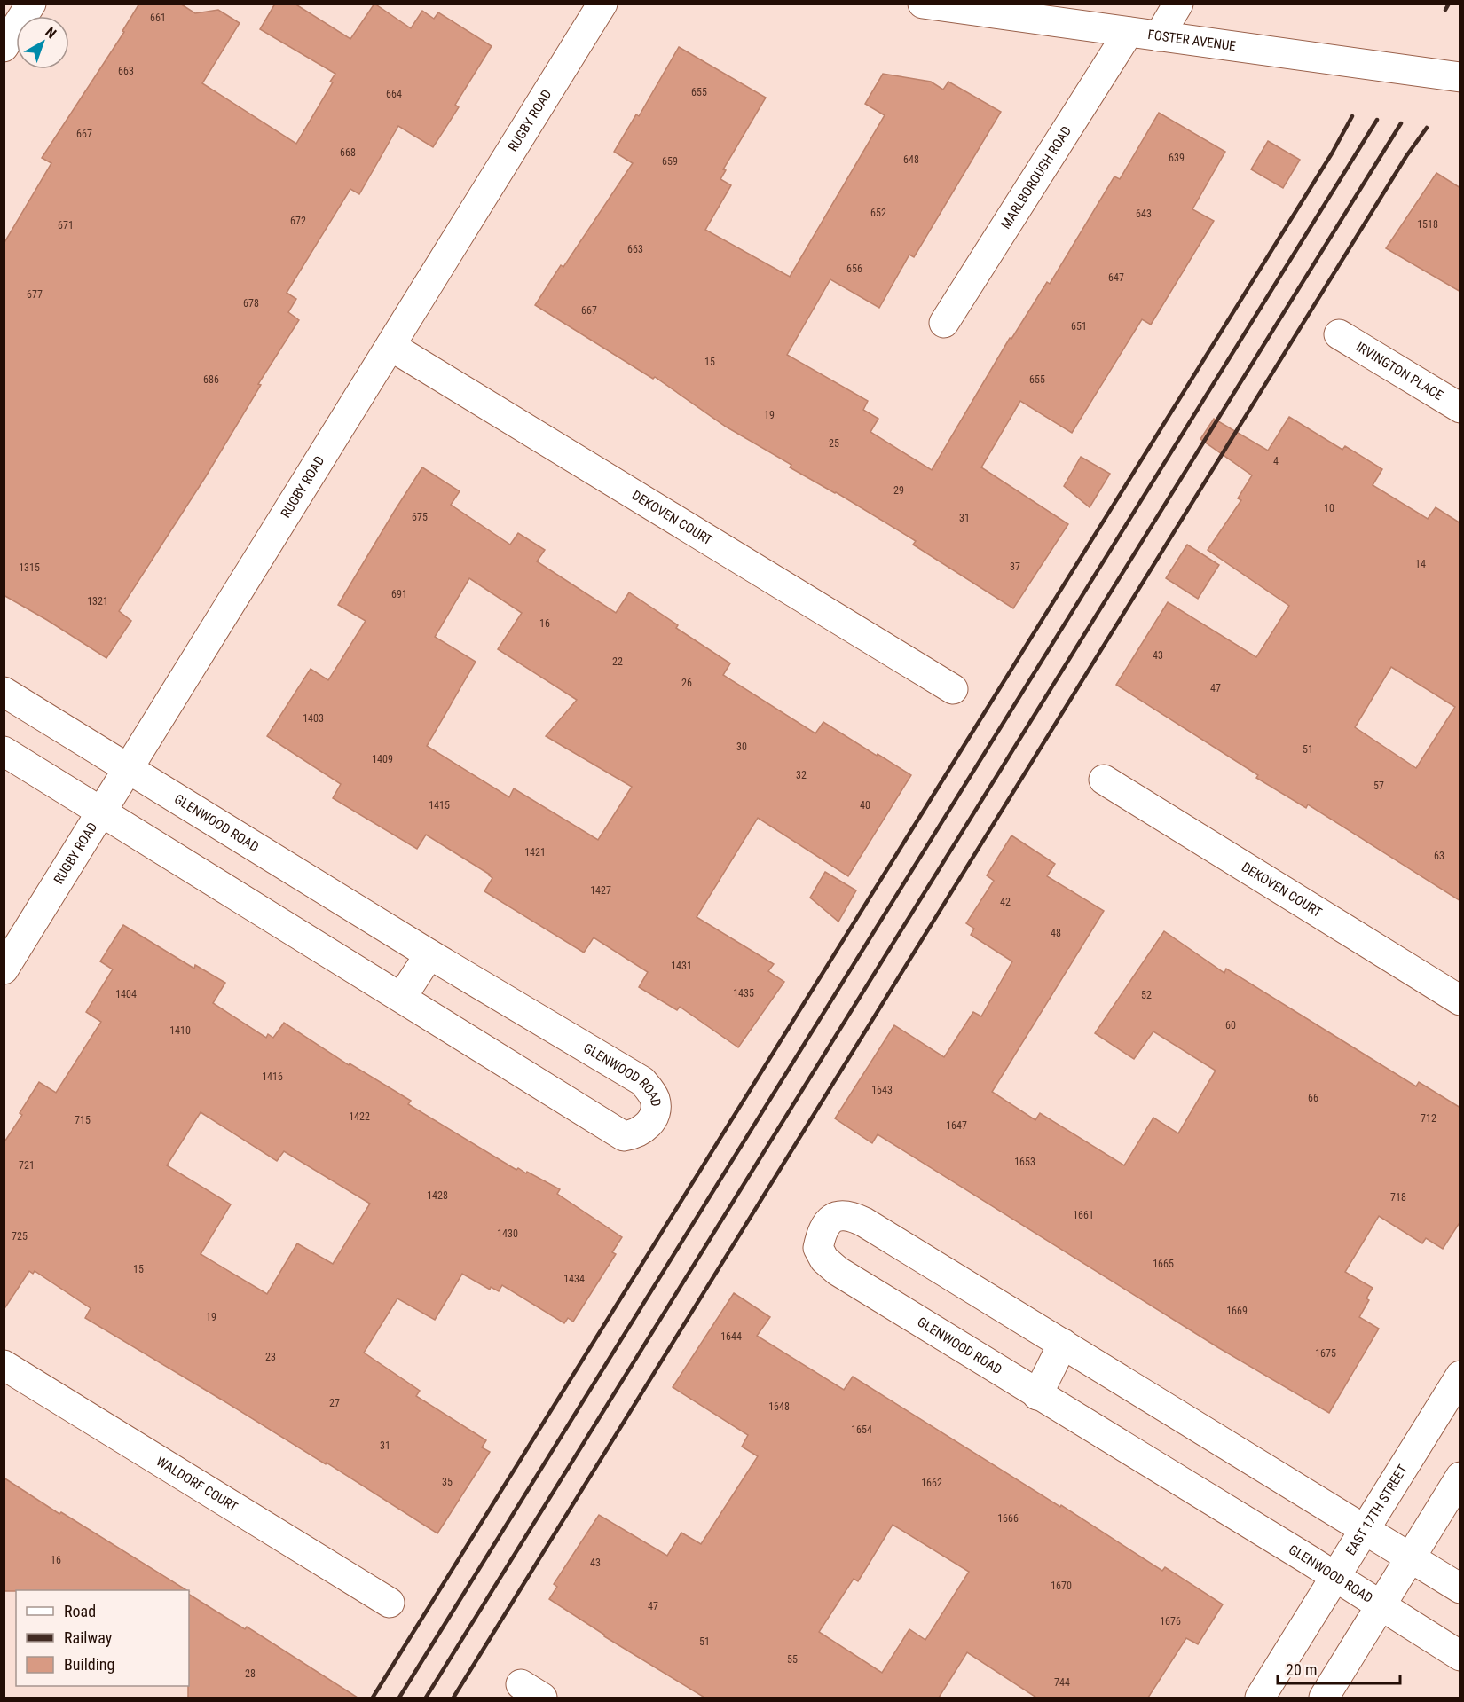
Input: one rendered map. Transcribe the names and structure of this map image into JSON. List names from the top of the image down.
{
  "streets": {
    "street": [
      "FOSTER AVENUE",
      "RUGBY ROAD",
      "MARLBOROUGH ROAD",
      "IRVINGTON PLACE",
      "DEKOVEN COURT",
      "GLENWOOD ROAD",
      "WALDORF COURT",
      "EAST 17TH STREET"
    ]
  },
  "crossings": [
    ["FOSTER AVENUE", "MARLBOROUGH ROAD"],
    ["RUGBY ROAD", "DEKOVEN COURT"],
    ["RUGBY ROAD", "GLENWOOD ROAD"],
    ["GLENWOOD ROAD", "EAST 17TH STREET"]
  ],
  "house_numbers": [
    "661",
    "663",
    "655",
    "664",
    "667",
    "668",
    "639",
    "648",
    "659",
    "652",
    "643",
    "672",
    "1518",
    "671",
    "663",
    "656",
    "647",
    "677",
    "678",
    "667",
    "651",
    "15",
    "686",
    "655",
    "19",
    "25",
    "4",
    "29",
    "10",
    "675",
    "31",
    "14",
    "37",
    "1315",
    "691",
    "1321",
    "16",
    "43",
    "22",
    "26",
    "47",
    "1403",
    "30",
    "51",
    "1409",
    "32",
    "57",
    "1415",
    "40",
    "1421",
    "63",
    "1427",
    "42",
    "48",
    "1431",
    "1435",
    "1404",
    "52",
    "60",
    "1410",
    "1416",
    "1643",
    "66",
    "1422",
    "712",
    "715",
    "1647",
    "1653",
    "721",
    "1428",
    "718",
    "1661",
    "1430",
    "725",
    "1665",
    "15",
    "1434",
    "1669",
    "19",
    "1644",
    "1675",
    "23",
    "27",
    "1648",
    "1654",
    "31",
    "35",
    "1662",
    "1666",
    "16",
    "43",
    "1670",
    "47",
    "1676",
    "51",
    "55",
    "28",
    "744"
  ],
  "legend": ["Road", "Railway", "Building"],
  "scale_bar": "20 m",
  "north": "top right"
}
